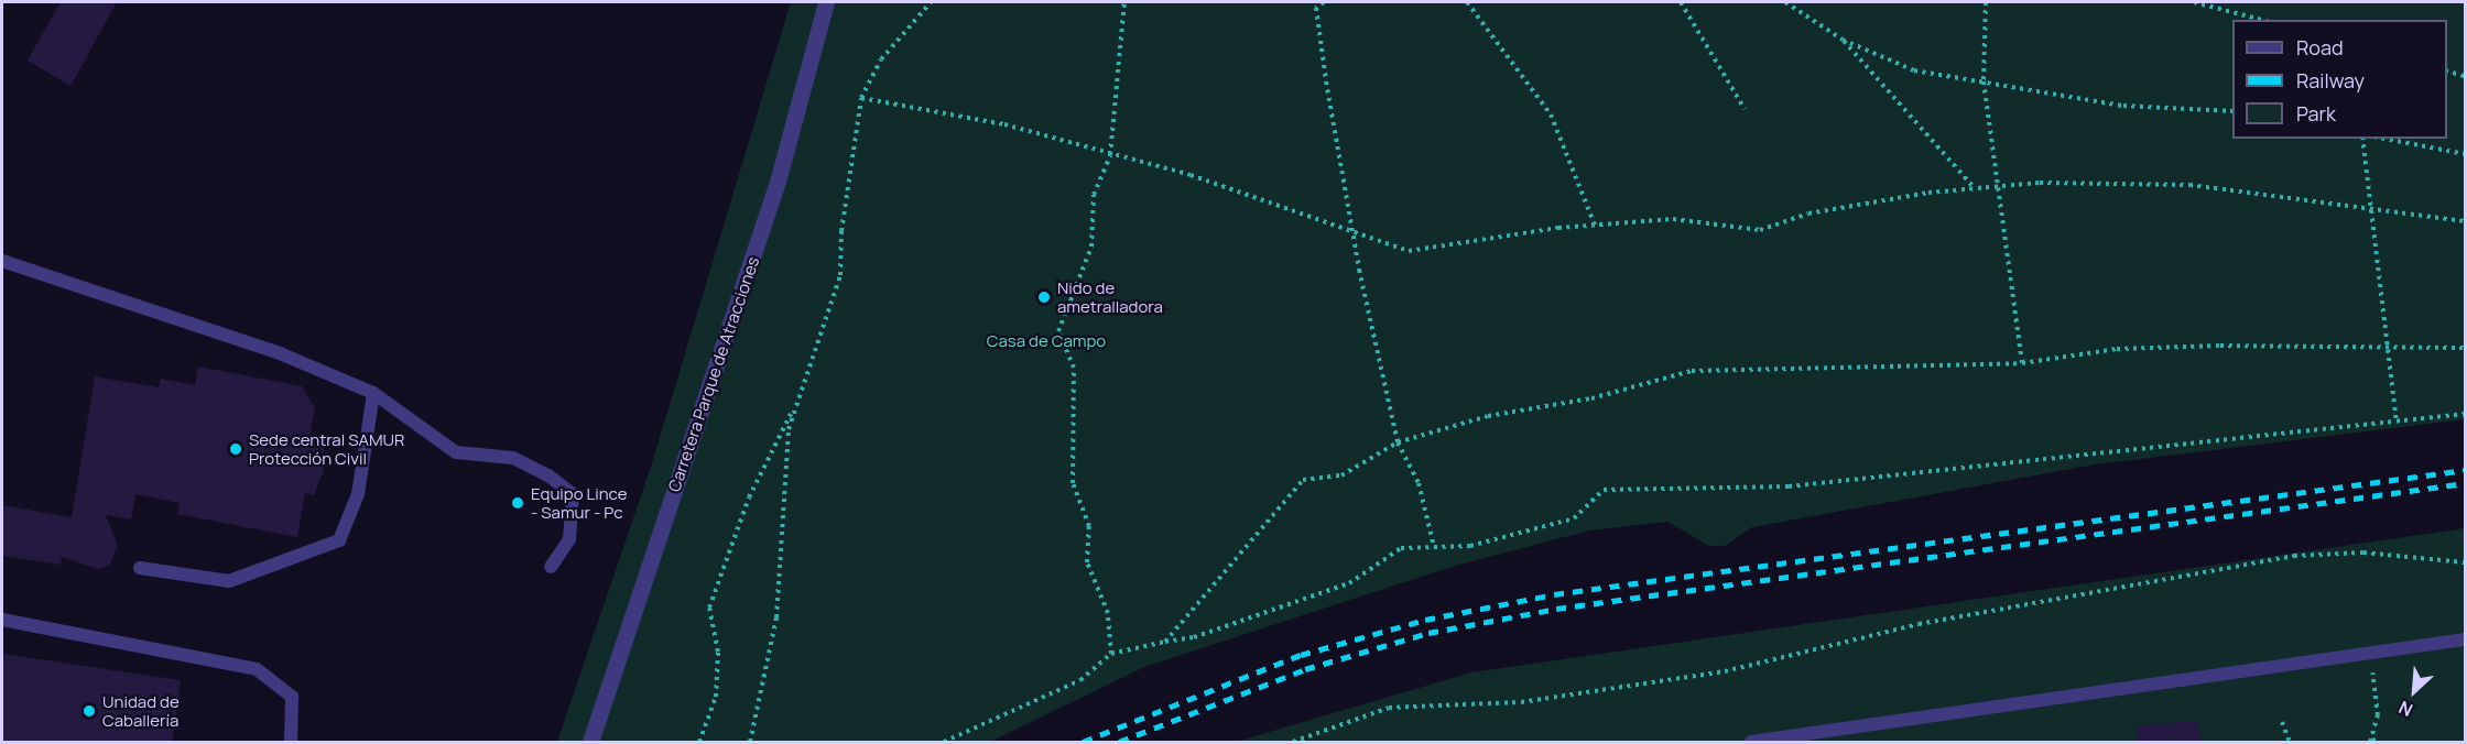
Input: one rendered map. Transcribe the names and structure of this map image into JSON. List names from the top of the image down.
{
  "streets": {
    "street": ["Carretera Parque de Atracciones"]
  },
  "parks": ["Casa de Campo"],
  "places": [
    "Nido de ametralladora",
    "Sede central SAMUR Protección Civil",
    "Equipo Lince - Samur - Pc",
    "Unidad de Caballería"
  ],
  "legend": ["Road", "Railway", "Park"],
  "north": "bottom left"
}
